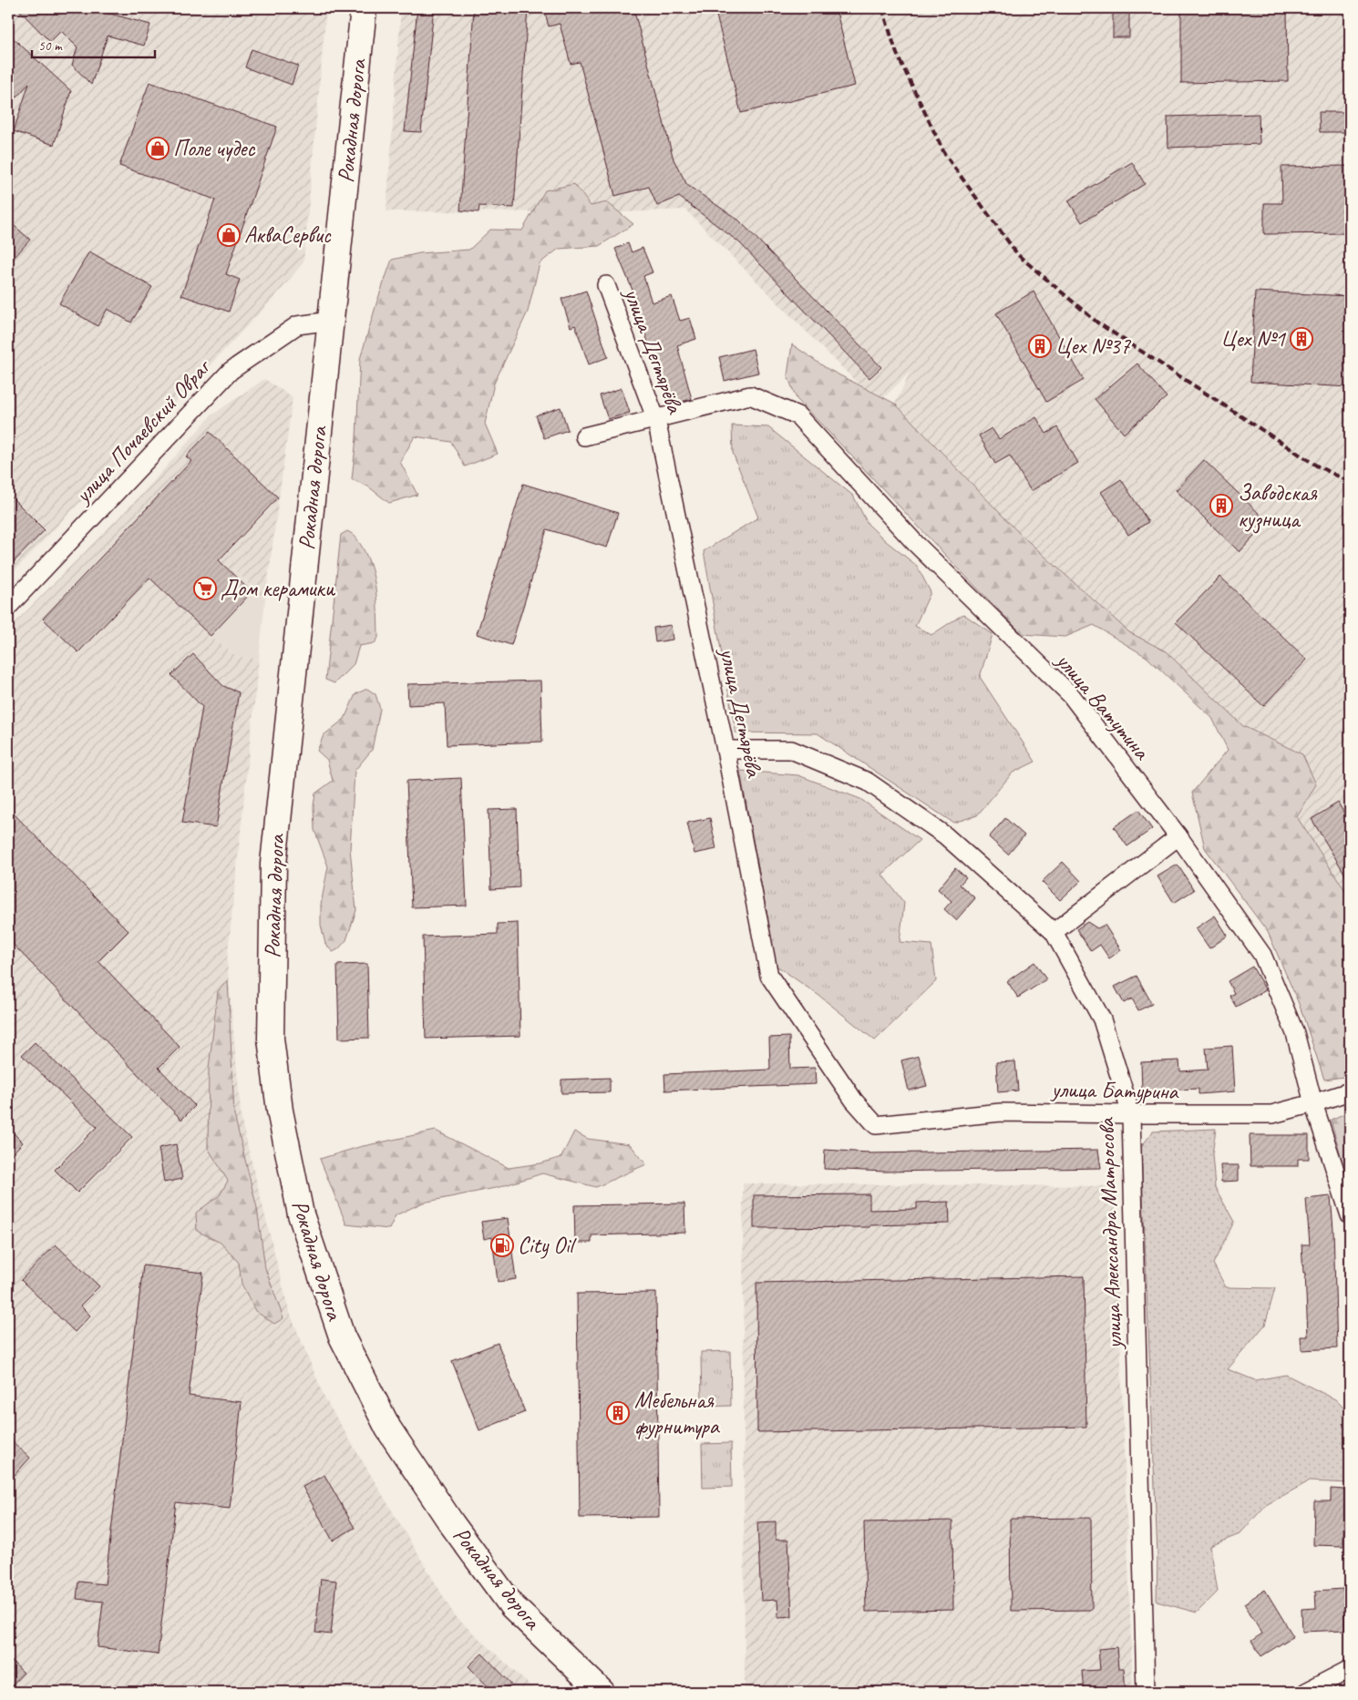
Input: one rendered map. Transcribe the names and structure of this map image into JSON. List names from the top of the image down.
{
  "streets": {
    "main road": ["Рокадная дорога"],
    "street": [
      "улица Дегтярёва",
      "улица Почаевский Овраг",
      "улица Ватутина",
      "улица Батурина",
      "улица Александра Матросова"
    ]
  },
  "crossings": [
    ["Рокадная дорога", "улица Почаевский Овраг"],
    ["улица Дегтярёва", "улица Ватутина"],
    ["улица Дегтярёва", "улица Батурина"],
    ["улица Дегтярёва", "улица Александра Матросова"],
    ["улица Ватутина", "улица Батурина"],
    ["улица Батурина", "улица Александра Матросова"]
  ],
  "places": {
    "shop": ["Поле чудес", "АкваСервис"],
    "building": [
      "Цех №1",
      "Цех №37",
      "Заводская кузница",
      "Мебельная фурнитура"
    ],
    "supermarket": ["Дом керамики"],
    "fuel station": ["City Oil"]
  },
  "scale_bar": "50 m"
}
